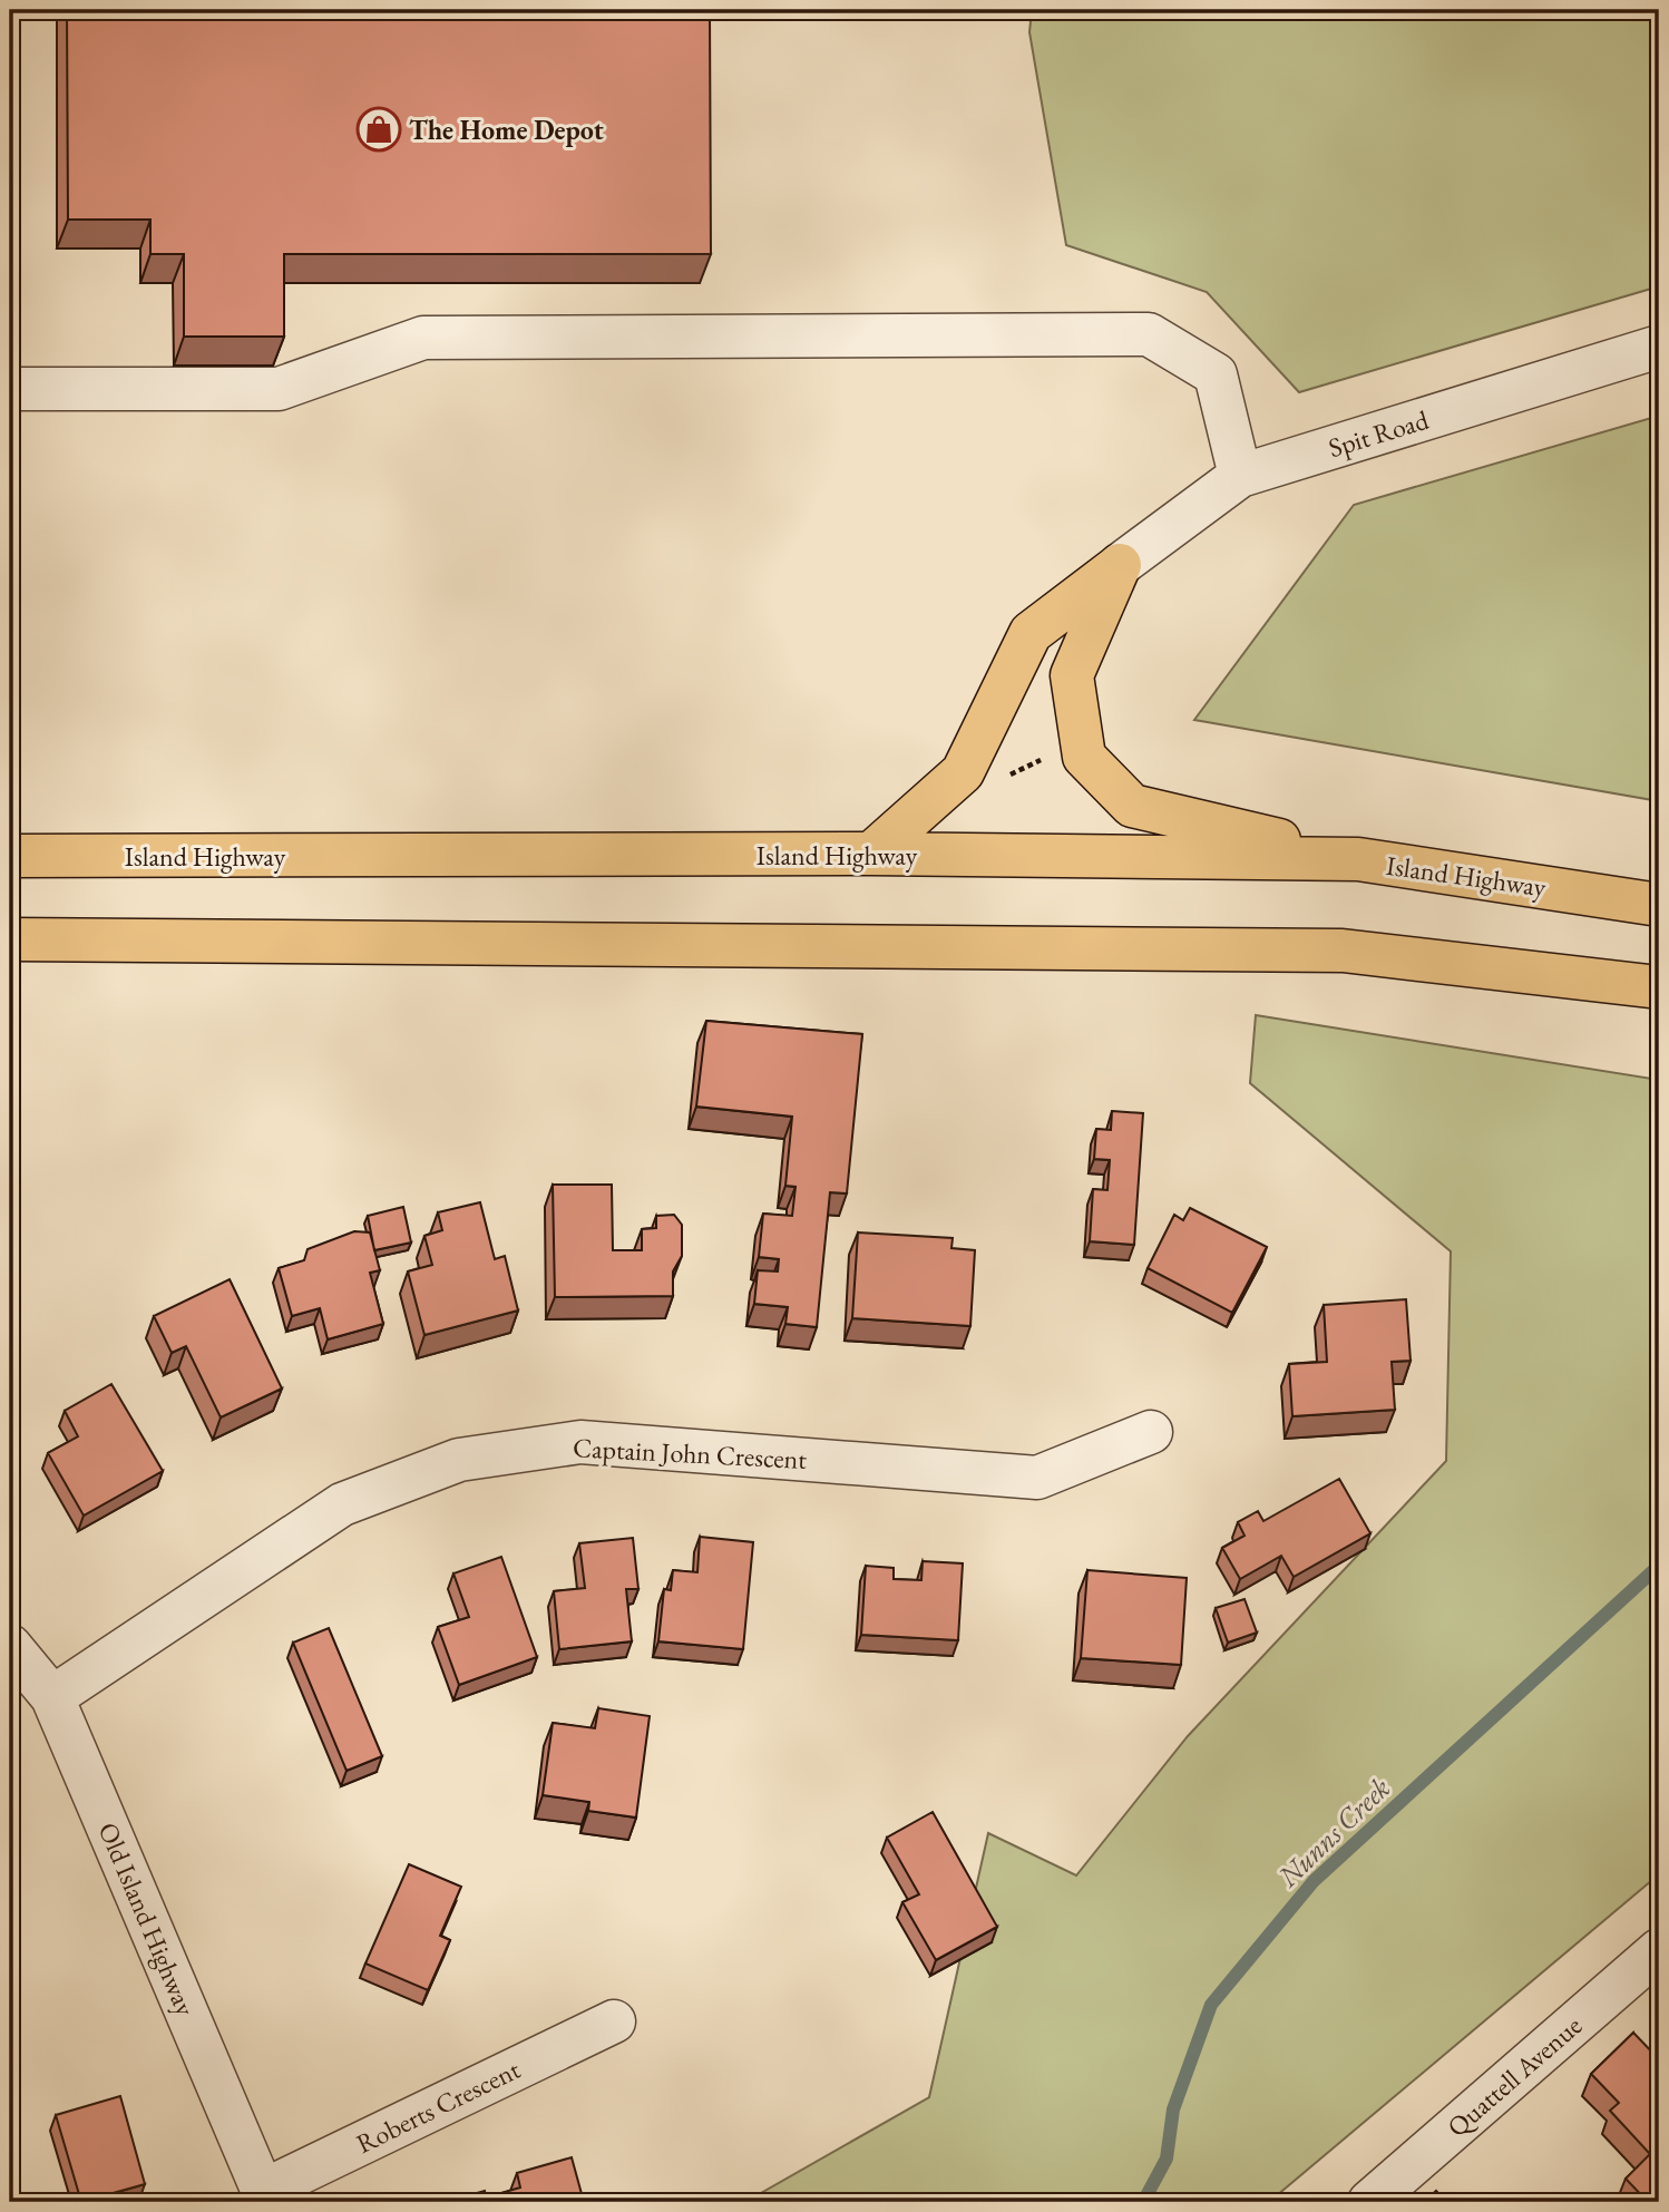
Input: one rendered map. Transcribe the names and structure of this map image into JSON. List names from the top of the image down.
{
  "streets": {
    "main road": ["Island Highway"],
    "street": [
      "Spit Road",
      "Captain John Crescent",
      "Old Island Highway",
      "Quattell Avenue",
      "Roberts Crescent"
    ]
  },
  "crossings": [
    ["Captain John Crescent", "Old Island Highway"],
    ["Old Island Highway", "Roberts Crescent"]
  ],
  "water": ["Nunns Creek"],
  "places": {
    "shop": ["The Home Depot"]
  }
}
